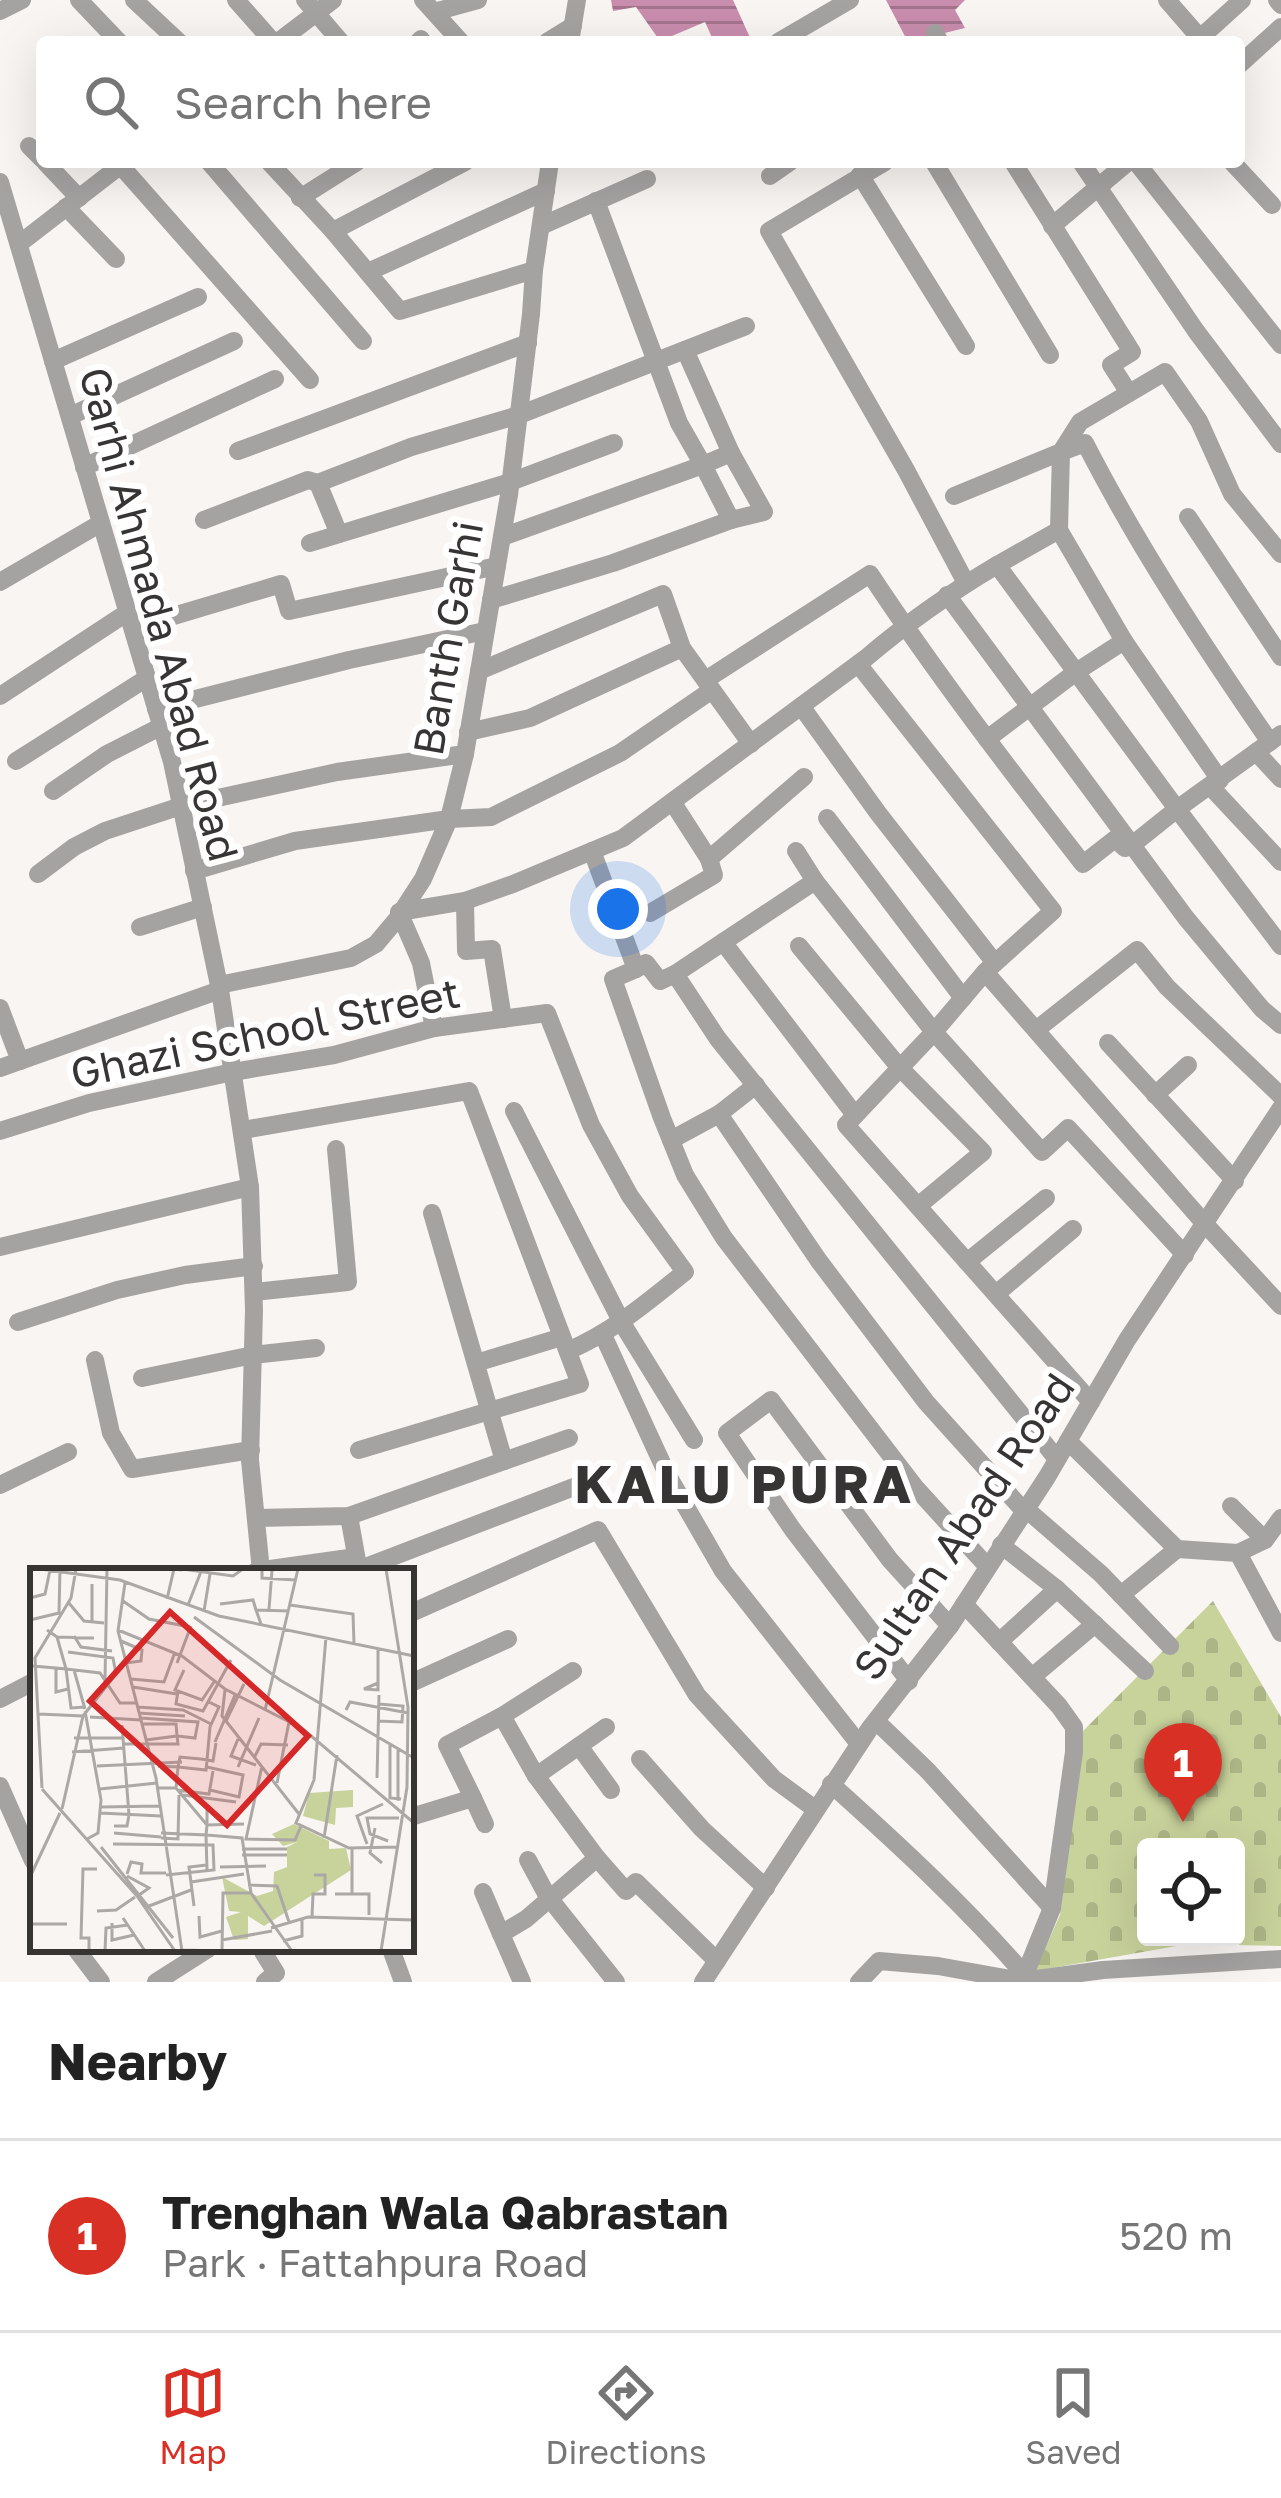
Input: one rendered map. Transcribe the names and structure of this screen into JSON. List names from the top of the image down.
{
  "streets": {
    "street": [
      "Garhi Ahmada Abad Road",
      "Banth Garhi",
      "Ghazi School Street",
      "Sultan Abad Road"
    ]
  },
  "crossings": [
    ["Garhi Ahmada Abad Road", "Banth Garhi"],
    ["Garhi Ahmada Abad Road", "Ghazi School Street"]
  ],
  "districts": ["KALU PURA"],
  "page": {
    "search": "Search here",
    "pins": "1",
    "heading": "Nearby",
    "list": [
      {
        "mark": "1",
        "name": "Trenghan Wala Qabrastan",
        "note": "Park · Fattahpura Road",
        "value": "520 m"
      }
    ],
    "nav": ["Map", "Directions", "Saved"]
  }
}
